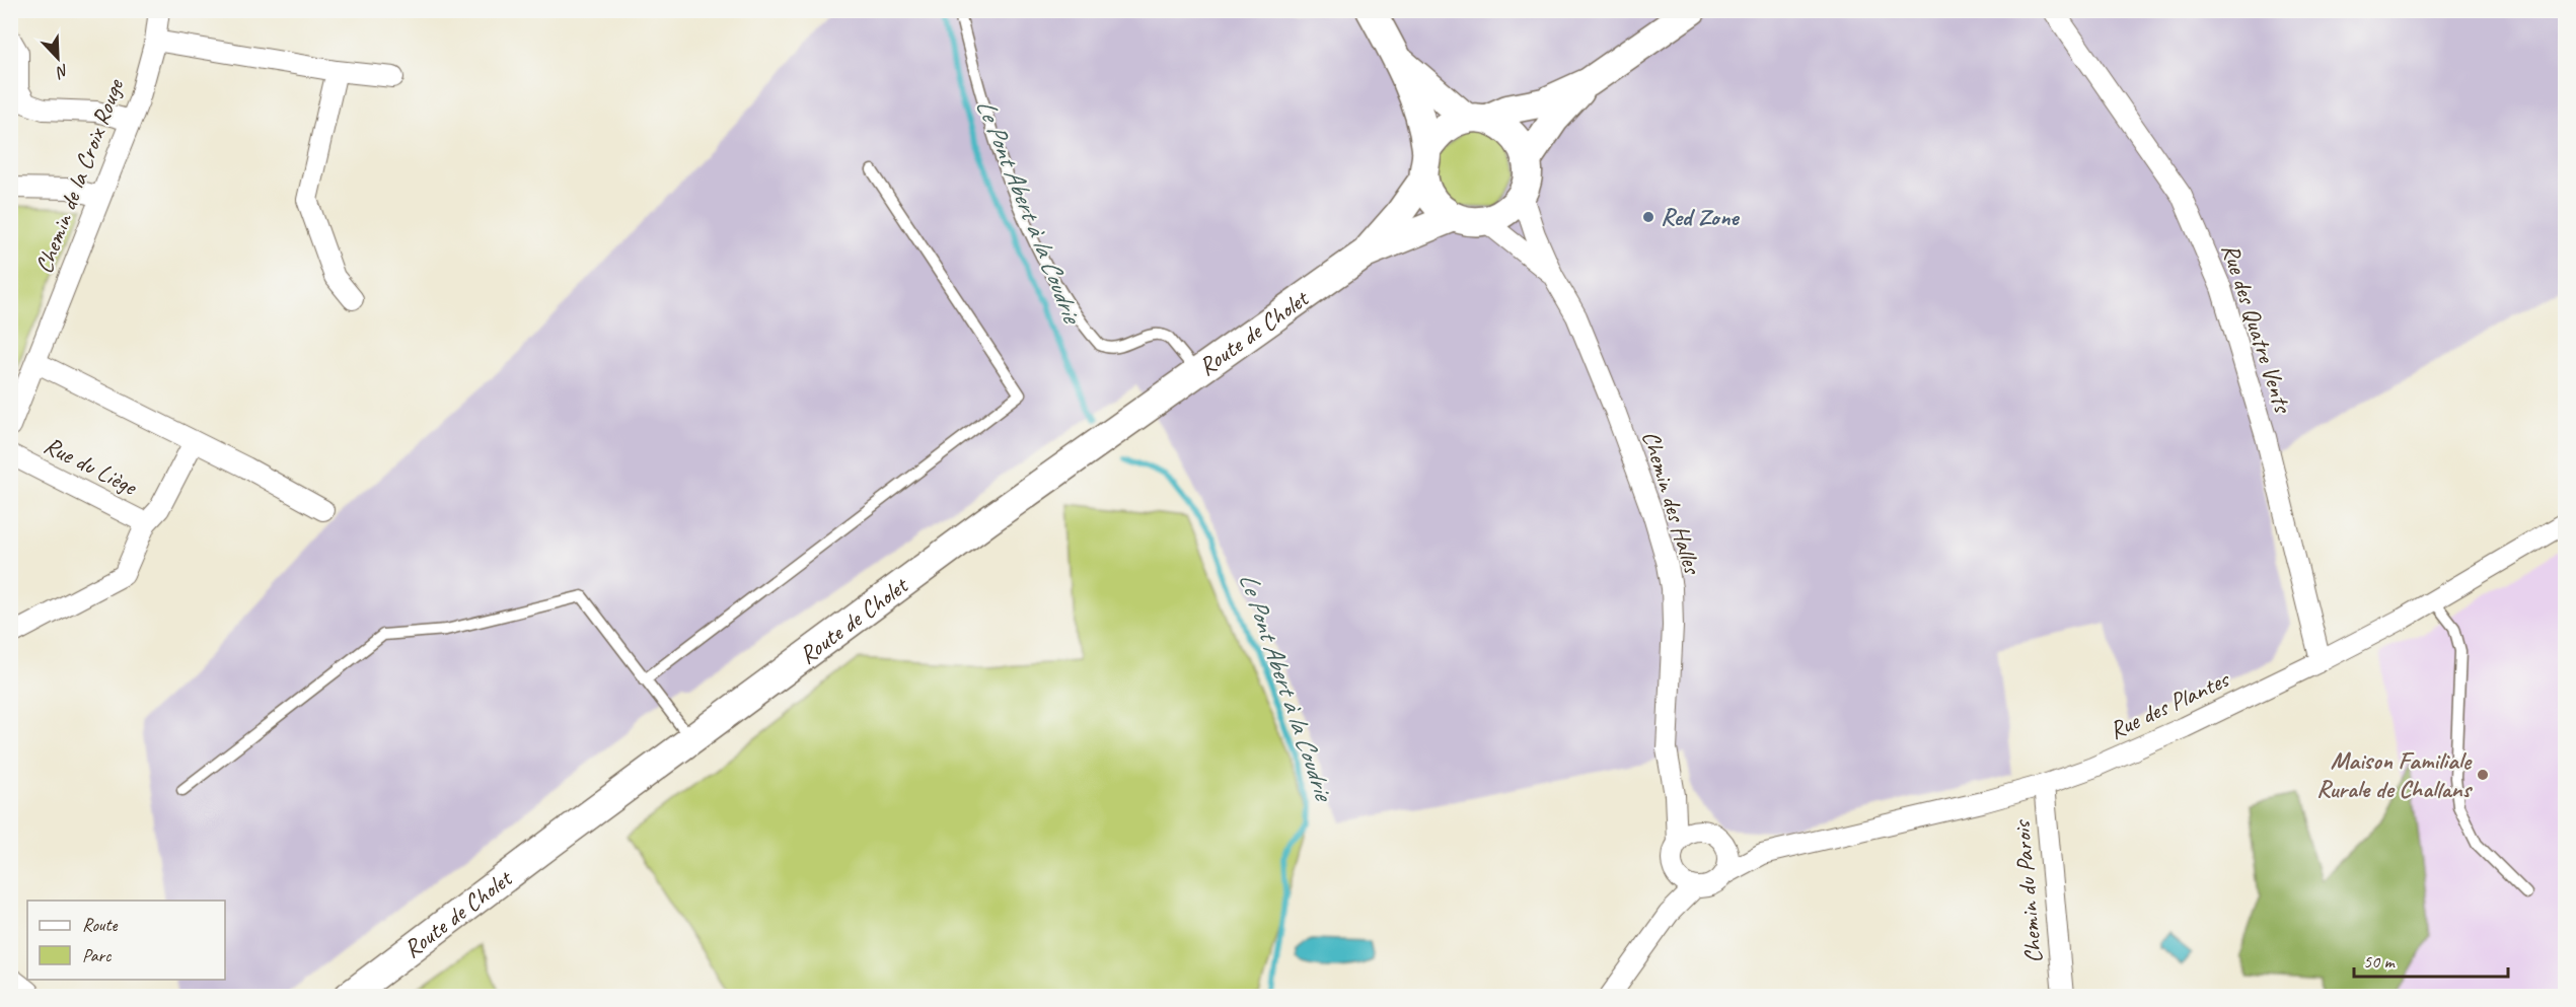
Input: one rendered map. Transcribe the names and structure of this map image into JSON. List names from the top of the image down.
{
  "streets": {
    "main road": ["Route de Cholet"],
    "street": [
      "Chemin de la Croix Rouge",
      "Rue des Quatre Vents",
      "Rue du Liège",
      "Chemin des Halles",
      "Rue des Plantes",
      "Chemin du Parois"
    ]
  },
  "crossings": [
    ["Rue des Quatre Vents", "Rue des Plantes"],
    ["Route de Cholet", "Chemin des Halles"],
    ["Chemin des Halles", "Rue des Plantes"],
    ["Rue des Plantes", "Chemin du Parois"]
  ],
  "water": ["Le Pont Abert à la Coudrie"],
  "places": ["Red Zone", "Maison Familiale Rurale de Challans"],
  "legend": ["Route", "Parc"],
  "scale_bar": "50 m",
  "north": "bottom right"
}
